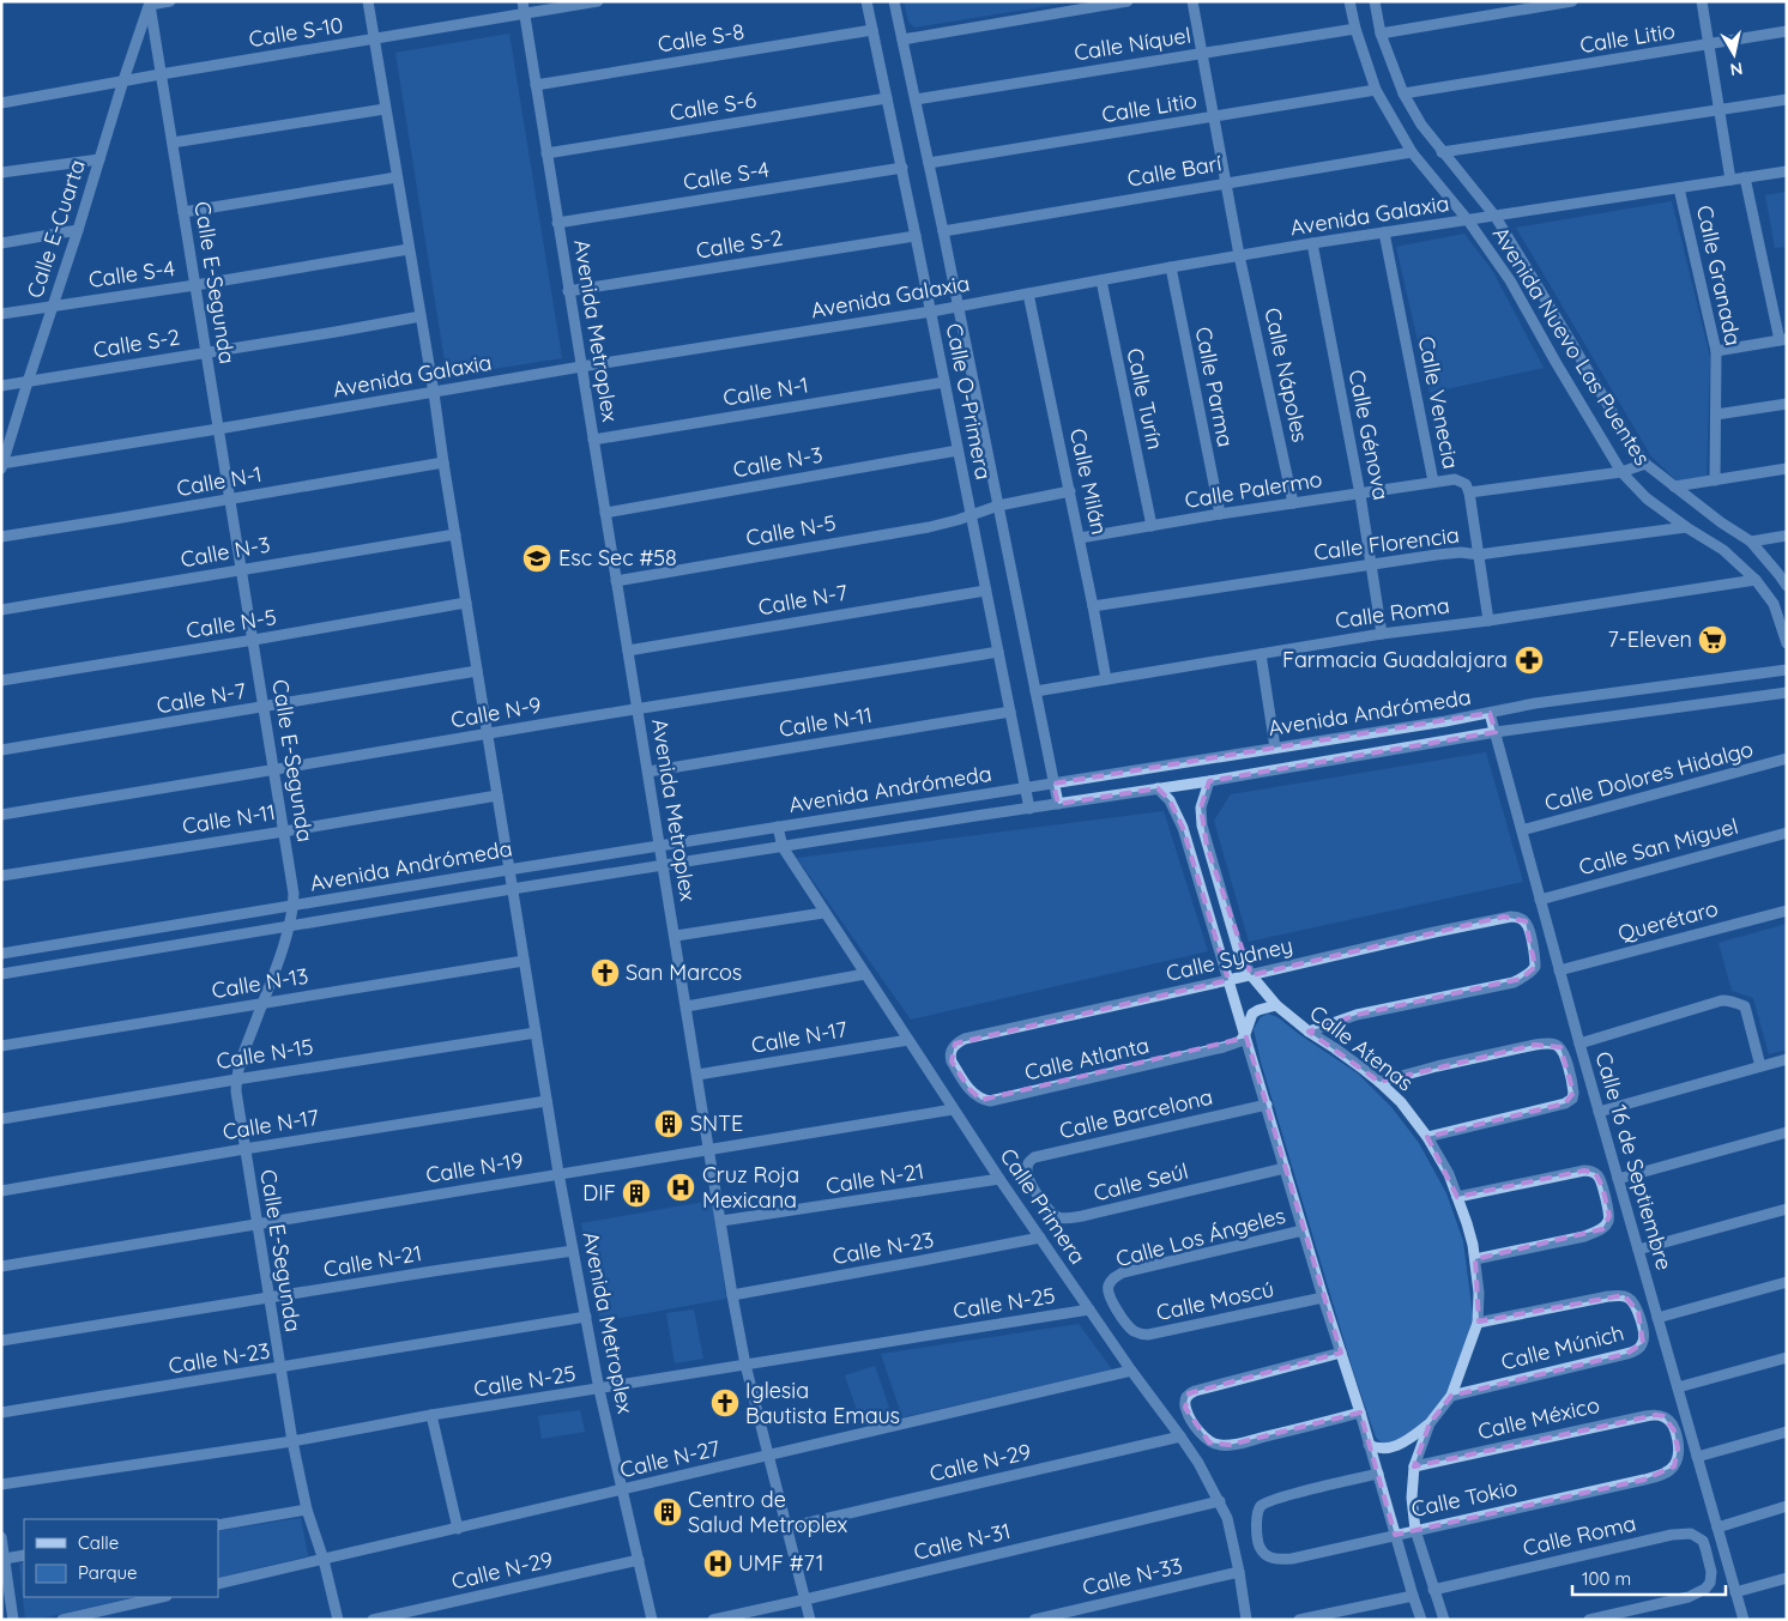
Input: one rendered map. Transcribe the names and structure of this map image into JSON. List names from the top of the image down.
{
  "streets": {
    "street": [
      "Calle S-10",
      "Calle S-8",
      "Calle Litio",
      "Calle Níquel",
      "Calle S-6",
      "Calle Barí",
      "Calle S-4",
      "Avenida Galaxia",
      "Calle E-Cuarta",
      "Calle S-2",
      "Calle Granada",
      "Calle E-Segunda",
      "Avenida Metroplex",
      "Avenida Nuevo Las Puentes",
      "Calle Nápoles",
      "Calle Parma",
      "Calle N-1",
      "Calle Turín",
      "Calle O-Primera",
      "Calle Venecia",
      "Calle Génova",
      "Calle N-3",
      "Calle Milán",
      "Calle Palermo",
      "Calle N-5",
      "Calle Florencia",
      "Calle N-7",
      "Calle Roma",
      "Calle N-9",
      "Avenida Andrómeda",
      "Calle N-11",
      "Calle Dolores Hidalgo",
      "Calle San Miguel",
      "Querétaro",
      "Calle Sydney",
      "Calle N-13",
      "Calle N-17",
      "Calle Atenas",
      "Calle N-15",
      "Calle Atlanta",
      "Calle Barcelona",
      "Calle 16 de Septiembre",
      "Calle N-19",
      "Calle N-21",
      "Calle Seúl",
      "Calle Primera",
      "Calle Los Ángeles",
      "Calle N-23",
      "Calle Moscú",
      "Calle N-25",
      "Calle Múnich",
      "Calle México",
      "Calle N-27",
      "Calle N-29",
      "Calle Tokio",
      "Calle N-31",
      "Calle N-33"
    ]
  },
  "crossings": [
    ["Calle S-10", "Calle E-Cuarta"],
    ["Calle S-10", "Calle E-Segunda"],
    ["Calle S-10", "Avenida Metroplex"],
    ["Calle S-8", "Avenida Metroplex"],
    ["Calle S-8", "Calle O-Primera"],
    ["Calle Litio", "Avenida Nuevo Las Puentes"],
    ["Calle Litio", "Calle Nápoles"],
    ["Calle Litio", "Calle O-Primera"],
    ["Calle Níquel", "Avenida Nuevo Las Puentes"],
    ["Calle Níquel", "Calle Nápoles"],
    ["Calle Níquel", "Calle O-Primera"],
    ["Calle S-6", "Avenida Metroplex"],
    ["Calle S-6", "Calle O-Primera"],
    ["Calle Barí", "Avenida Nuevo Las Puentes"],
    ["Calle Barí", "Calle Nápoles"],
    ["Calle Barí", "Calle O-Primera"],
    ["Calle S-4", "Calle E-Cuarta"],
    ["Calle S-4", "Calle E-Segunda"],
    ["Calle S-4", "Avenida Metroplex"],
    ["Calle S-4", "Calle O-Primera"],
    ["Avenida Galaxia", "Calle E-Cuarta"],
    ["Avenida Galaxia", "Calle Granada"],
    ["Avenida Galaxia", "Calle E-Segunda"],
    ["Avenida Galaxia", "Avenida Metroplex"],
    ["Avenida Galaxia", "Avenida Nuevo Las Puentes"],
    ["Avenida Galaxia", "Calle Nápoles"],
    ["Avenida Galaxia", "Calle Parma"],
    ["Avenida Galaxia", "Calle Turín"],
    ["Avenida Galaxia", "Calle O-Primera"],
    ["Avenida Galaxia", "Calle Venecia"],
    ["Avenida Galaxia", "Calle Génova"],
    ["Avenida Galaxia", "Calle Milán"],
    ["Calle E-Cuarta", "Calle S-2"],
    ["Calle E-Cuarta", "Calle E-Segunda"],
    ["Calle S-2", "Calle E-Segunda"],
    ["Calle S-2", "Avenida Metroplex"],
    ["Calle S-2", "Calle O-Primera"],
    ["Calle E-Segunda", "Calle N-1"],
    ["Calle E-Segunda", "Calle N-3"],
    ["Calle E-Segunda", "Calle N-5"],
    ["Calle E-Segunda", "Calle N-7"],
    ["Calle E-Segunda", "Calle N-9"],
    ["Calle E-Segunda", "Avenida Andrómeda"],
    ["Calle E-Segunda", "Calle N-11"],
    ["Calle E-Segunda", "Calle N-13"],
    ["Calle E-Segunda", "Calle N-17"],
    ["Calle E-Segunda", "Calle N-15"],
    ["Calle E-Segunda", "Calle N-19"],
    ["Calle E-Segunda", "Calle N-21"],
    ["Calle E-Segunda", "Calle N-23"],
    ["Calle E-Segunda", "Calle N-25"],
    ["Calle E-Segunda", "Calle N-27"],
    ["Avenida Metroplex", "Calle N-1"],
    ["Avenida Metroplex", "Calle N-3"],
    ["Avenida Metroplex", "Calle N-5"],
    ["Avenida Metroplex", "Calle N-7"],
    ["Avenida Metroplex", "Calle N-9"],
    ["Avenida Metroplex", "Avenida Andrómeda"],
    ["Avenida Metroplex", "Calle N-11"],
    ["Avenida Metroplex", "Calle N-13"],
    ["Avenida Metroplex", "Calle N-17"],
    ["Avenida Metroplex", "Calle N-15"],
    ["Avenida Metroplex", "Calle N-19"],
    ["Avenida Metroplex", "Calle N-21"],
    ["Avenida Metroplex", "Calle N-23"],
    ["Avenida Metroplex", "Calle N-25"],
    ["Avenida Metroplex", "Calle N-27"],
    ["Avenida Metroplex", "Calle N-29"],
    ["Avenida Metroplex", "Calle N-31"],
    ["Avenida Nuevo Las Puentes", "Calle Florencia"],
    ["Avenida Nuevo Las Puentes", "Calle Roma"],
    ["Calle Nápoles", "Calle Palermo"],
    ["Calle Parma", "Calle Palermo"],
    ["Calle N-1", "Calle O-Primera"],
    ["Calle Turín", "Calle Palermo"],
    ["Calle O-Primera", "Calle N-3"],
    ["Calle O-Primera", "Calle N-5"],
    ["Calle O-Primera", "Calle N-7"],
    ["Calle O-Primera", "Calle Roma"],
    ["Calle O-Primera", "Calle N-9"],
    ["Calle O-Primera", "Avenida Andrómeda"],
    ["Calle O-Primera", "Calle N-11"],
    ["Calle Venecia", "Calle Palermo"],
    ["Calle Venecia", "Calle Florencia"],
    ["Calle Venecia", "Calle Roma"],
    ["Calle Génova", "Calle Palermo"],
    ["Calle Génova", "Calle Florencia"],
    ["Calle Génova", "Calle Roma"],
    ["Calle Milán", "Calle Palermo"],
    ["Calle Milán", "Calle N-5"],
    ["Calle Milán", "Calle Florencia"],
    ["Calle Milán", "Calle Roma"],
    ["Calle Roma", "Calle Atenas"],
    ["Avenida Andrómeda", "Calle Atenas"],
    ["Avenida Andrómeda", "Calle 16 de Septiembre"],
    ["Avenida Andrómeda", "Calle Primera"],
    ["Calle Dolores Hidalgo", "Calle 16 de Septiembre"],
    ["Calle San Miguel", "Calle 16 de Septiembre"],
    ["Querétaro", "Calle 16 de Septiembre"],
    ["Calle Sydney", "Calle Atenas"],
    ["Calle Sydney", "Calle Atlanta"],
    ["Calle N-17", "Calle Primera"],
    ["Calle Atenas", "Calle Múnich"],
    ["Calle Atenas", "Calle México"],
    ["Calle Atenas", "Calle Tokio"],
    ["Calle Barcelona", "Calle Seúl"],
    ["Calle N-19", "Calle Primera"],
    ["Calle N-21", "Calle Primera"],
    ["Calle Primera", "Calle N-23"],
    ["Calle Primera", "Calle N-25"],
    ["Calle Primera", "Calle N-27"],
    ["Calle Primera", "Calle N-29"],
    ["Calle Primera", "Calle N-31"],
    ["Calle Primera", "Calle N-33"],
    ["Calle Los Ángeles", "Calle Moscú"],
    ["Calle México", "Calle Tokio"]
  ],
  "places": {
    "school or university": ["Esc Sec #58"],
    "supermarket": ["7-Eleven"],
    "pharmacy": ["Farmacia Guadalajara"],
    "church": ["San Marcos", "Iglesia Bautista Emaus"],
    "building": ["SNTE", "DIF", "Centro de Salud Metroplex"],
    "hospital": ["Cruz Roja Mexicana", "UMF #71"]
  },
  "legend": ["Calle", "Parque"],
  "scale_bar": "100 m",
  "north": "bottom"
}
